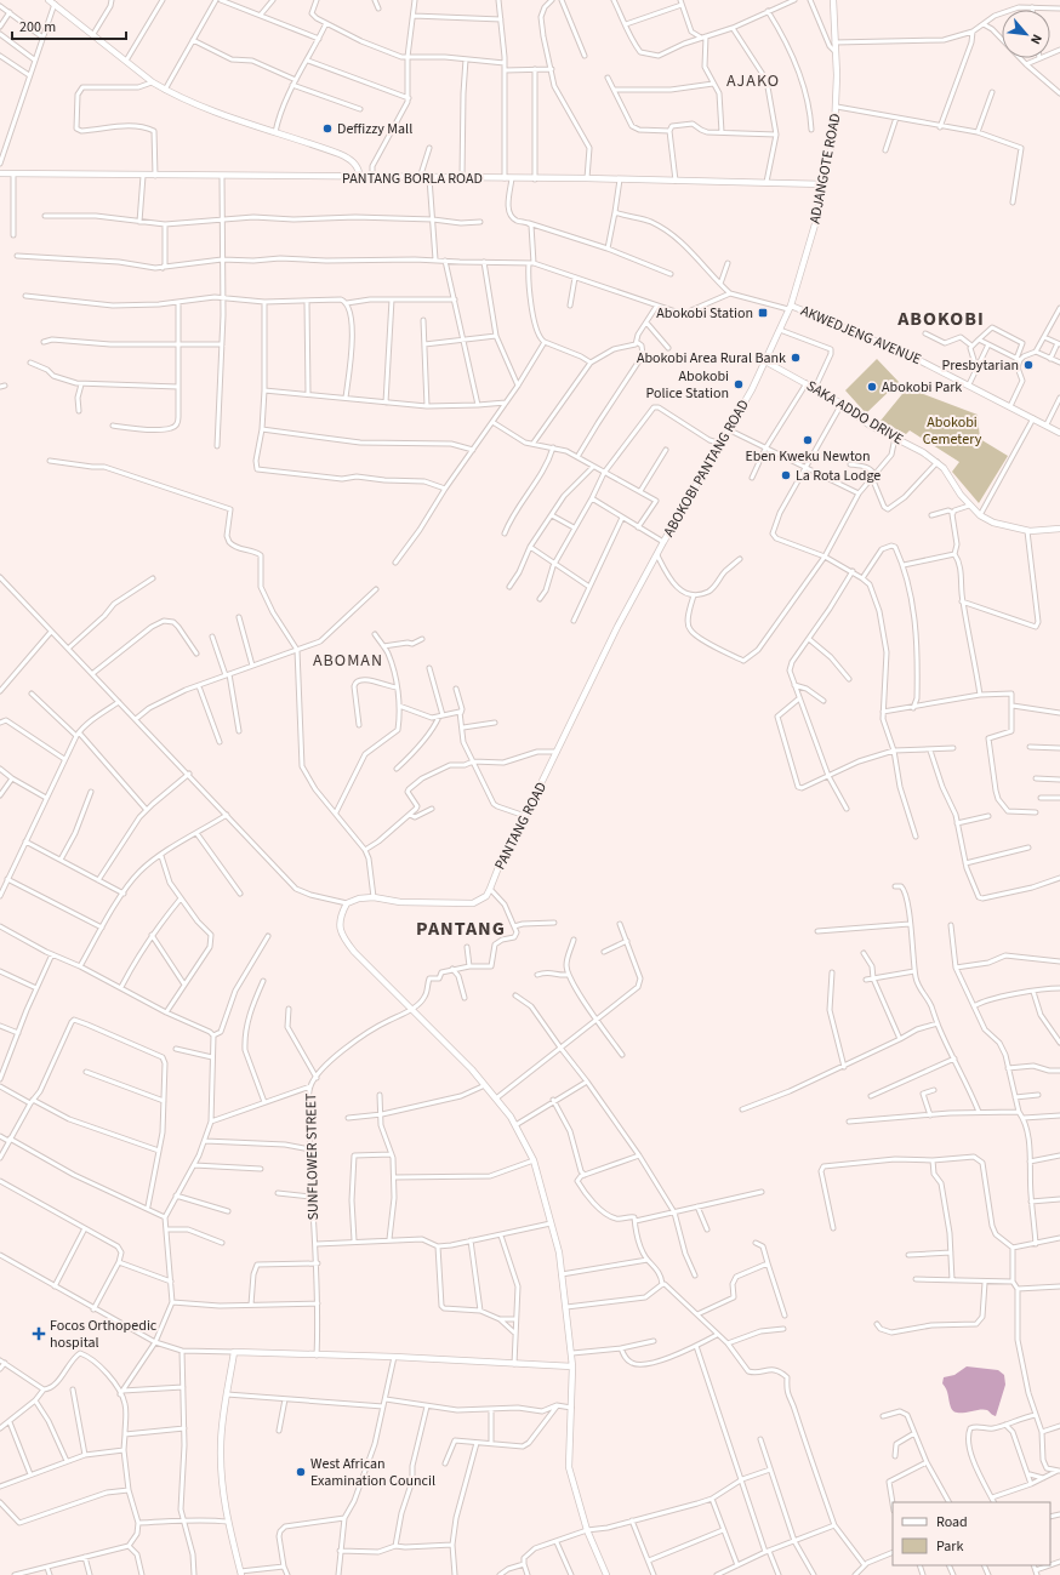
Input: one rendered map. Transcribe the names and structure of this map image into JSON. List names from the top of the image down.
{
  "streets": {
    "street": [
      "ADJANGOTE ROAD",
      "PANTANG BORLA ROAD",
      "AKWEDJENG AVENUE",
      "SAKA ADDO DRIVE",
      "ABOKOBI PANTANG ROAD",
      "PANTANG ROAD",
      "SUNFLOWER STREET"
    ]
  },
  "crossings": [
    ["ADJANGOTE ROAD", "PANTANG BORLA ROAD"],
    ["ADJANGOTE ROAD", "AKWEDJENG AVENUE"],
    ["ADJANGOTE ROAD", "ABOKOBI PANTANG ROAD"],
    ["AKWEDJENG AVENUE", "ABOKOBI PANTANG ROAD"],
    ["SAKA ADDO DRIVE", "ABOKOBI PANTANG ROAD"],
    ["ABOKOBI PANTANG ROAD", "PANTANG ROAD"]
  ],
  "districts": [
    "AJAKO",
    "ABOKOBI",
    "ABOMAN",
    "PANTANG"
  ],
  "parks": ["Abokobi Cemetery"],
  "places": {
    "other": [
      "Deffizzy Mall",
      "Abokobi Area Rural Bank",
      "Presbytarian",
      "Abokobi Police Station",
      "Abokobi Park",
      "Eben Kweku Newton",
      "La Rota Lodge",
      "West African Examination Council"
    ],
    "transit": ["Abokobi Station"],
    "health": ["Focos Orthopedic hospital"]
  },
  "legend": ["Road", "Park"],
  "scale_bar": "200 m",
  "north": "bottom right"
}
